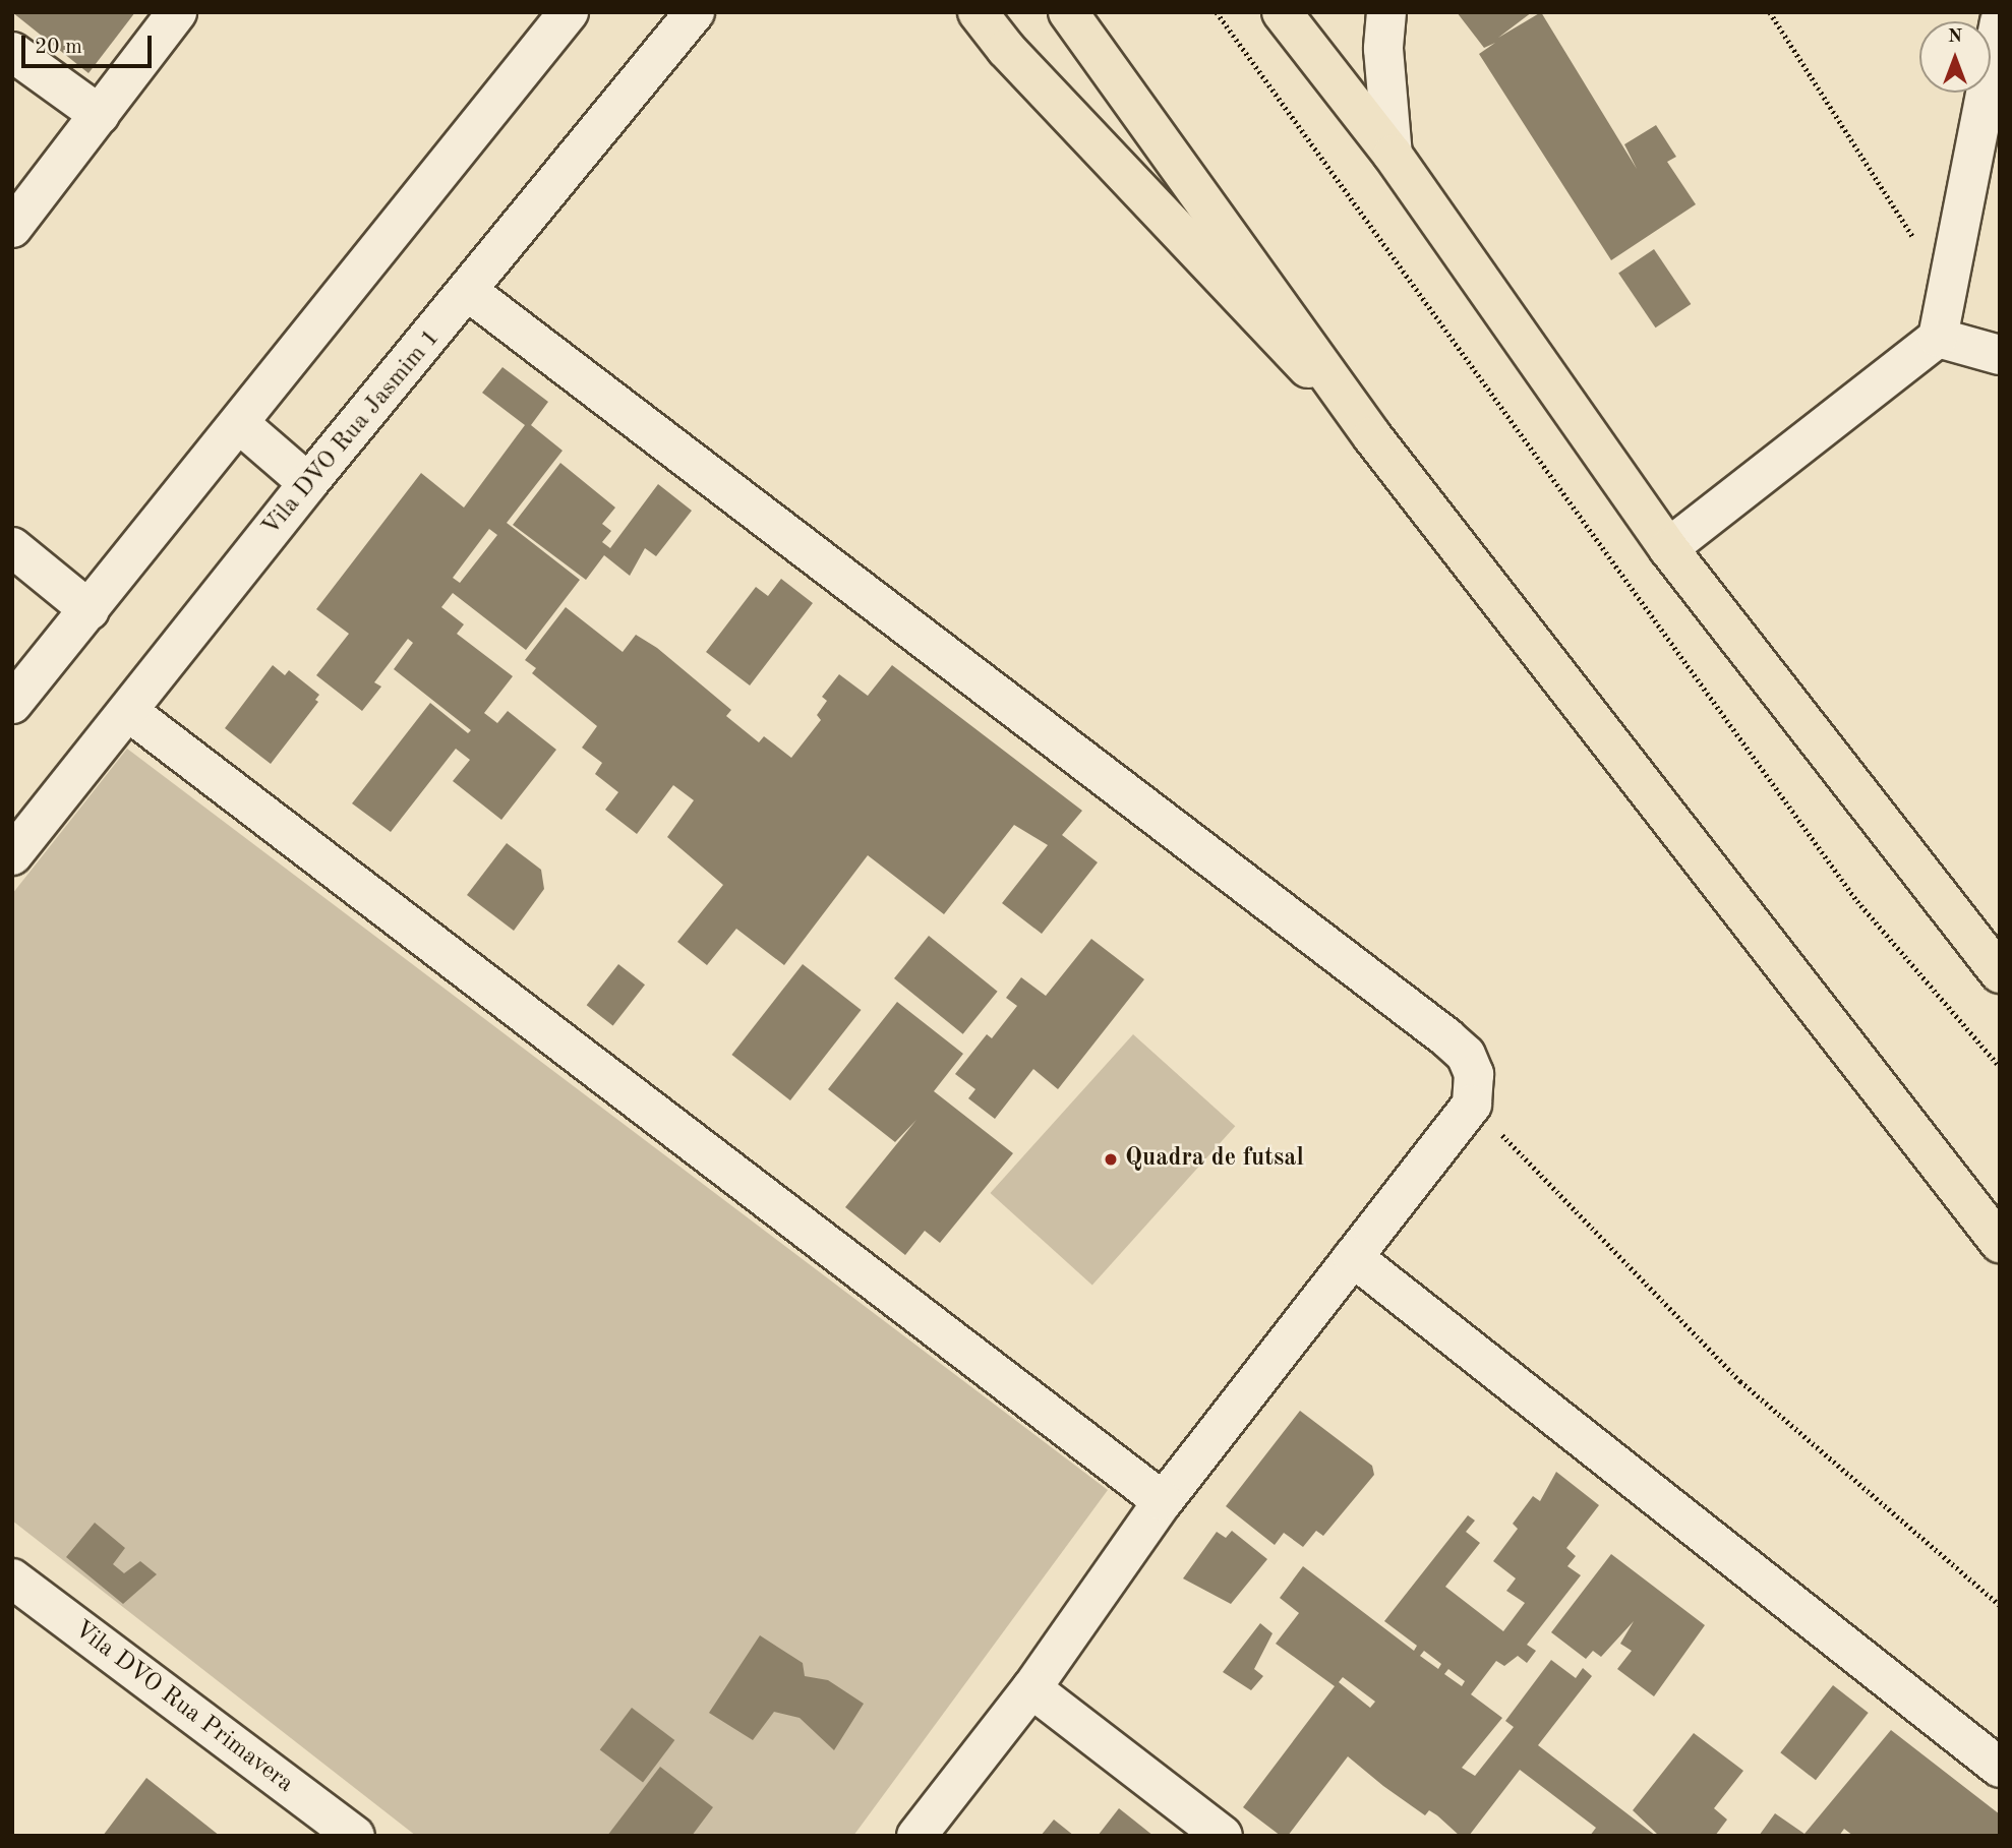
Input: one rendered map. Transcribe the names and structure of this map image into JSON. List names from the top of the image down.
{
  "streets": {
    "street": ["Vila DVO Rua Jasmim 1", "Vila DVO Rua Primavera"]
  },
  "places": ["Quadra de futsal"],
  "scale_bar": "20 m",
  "north": "top"
}
